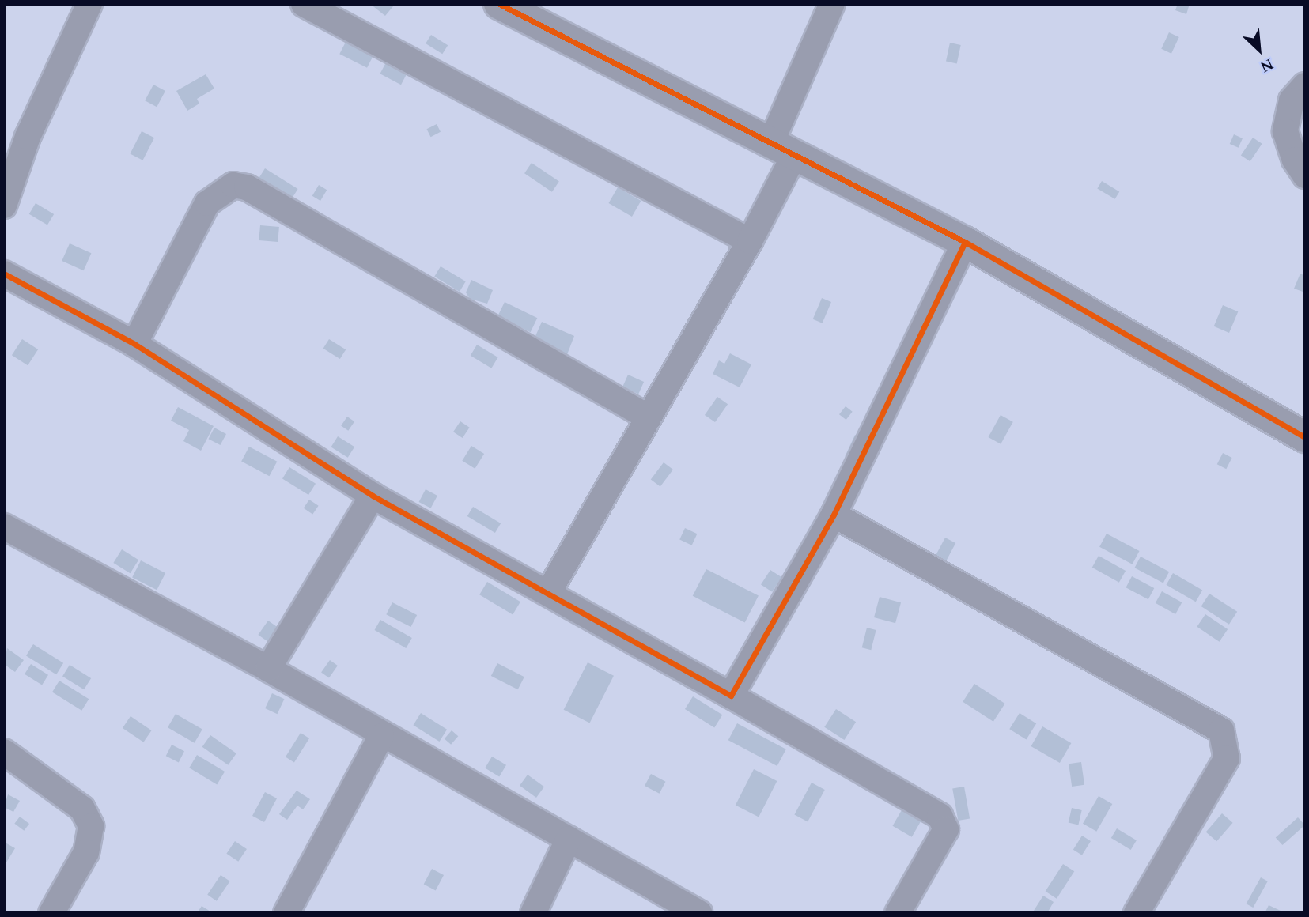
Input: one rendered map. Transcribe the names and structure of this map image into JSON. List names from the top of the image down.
{
  "north": "bottom right"
}
